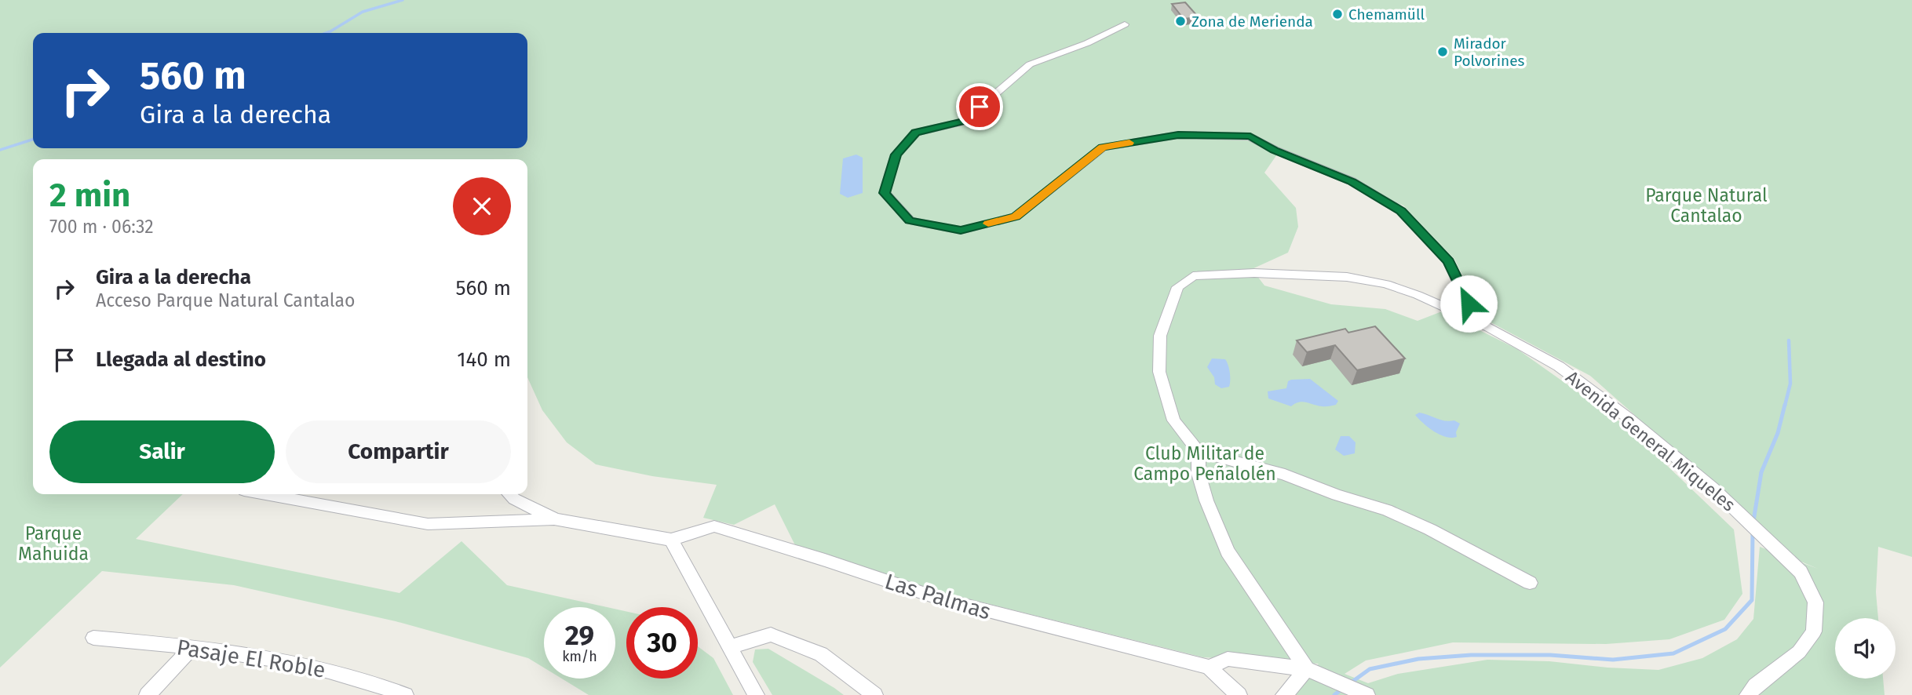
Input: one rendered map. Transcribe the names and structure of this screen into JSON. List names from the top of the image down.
{
  "streets": {
    "street": ["Avenida General Miqueles", "Las Palmas", "Pasaje El Roble"]
  },
  "parks": ["Parque Natural Cantalao", "Club Militar de Campo Peñalolén", "Parque Mahuida"],
  "places": ["Chemamüll", "Zona de Merienda", "Mirador Polvorines"],
  "page": {
    "turn": ["560 m", "Gira a la derecha"],
    "heading": ["2 min", "700 m · 06:32"],
    "list": [
      {
        "name": "Gira a la derecha",
        "note": "Acceso Parque Natural Cantalao",
        "value": "560 m"
      },
      {
        "name": "Llegada al destino",
        "value": "140 m"
      }
    ],
    "buttons": ["Salir", "Compartir"],
    "speed": "29 km/h",
    "limit": "30"
  }
}
